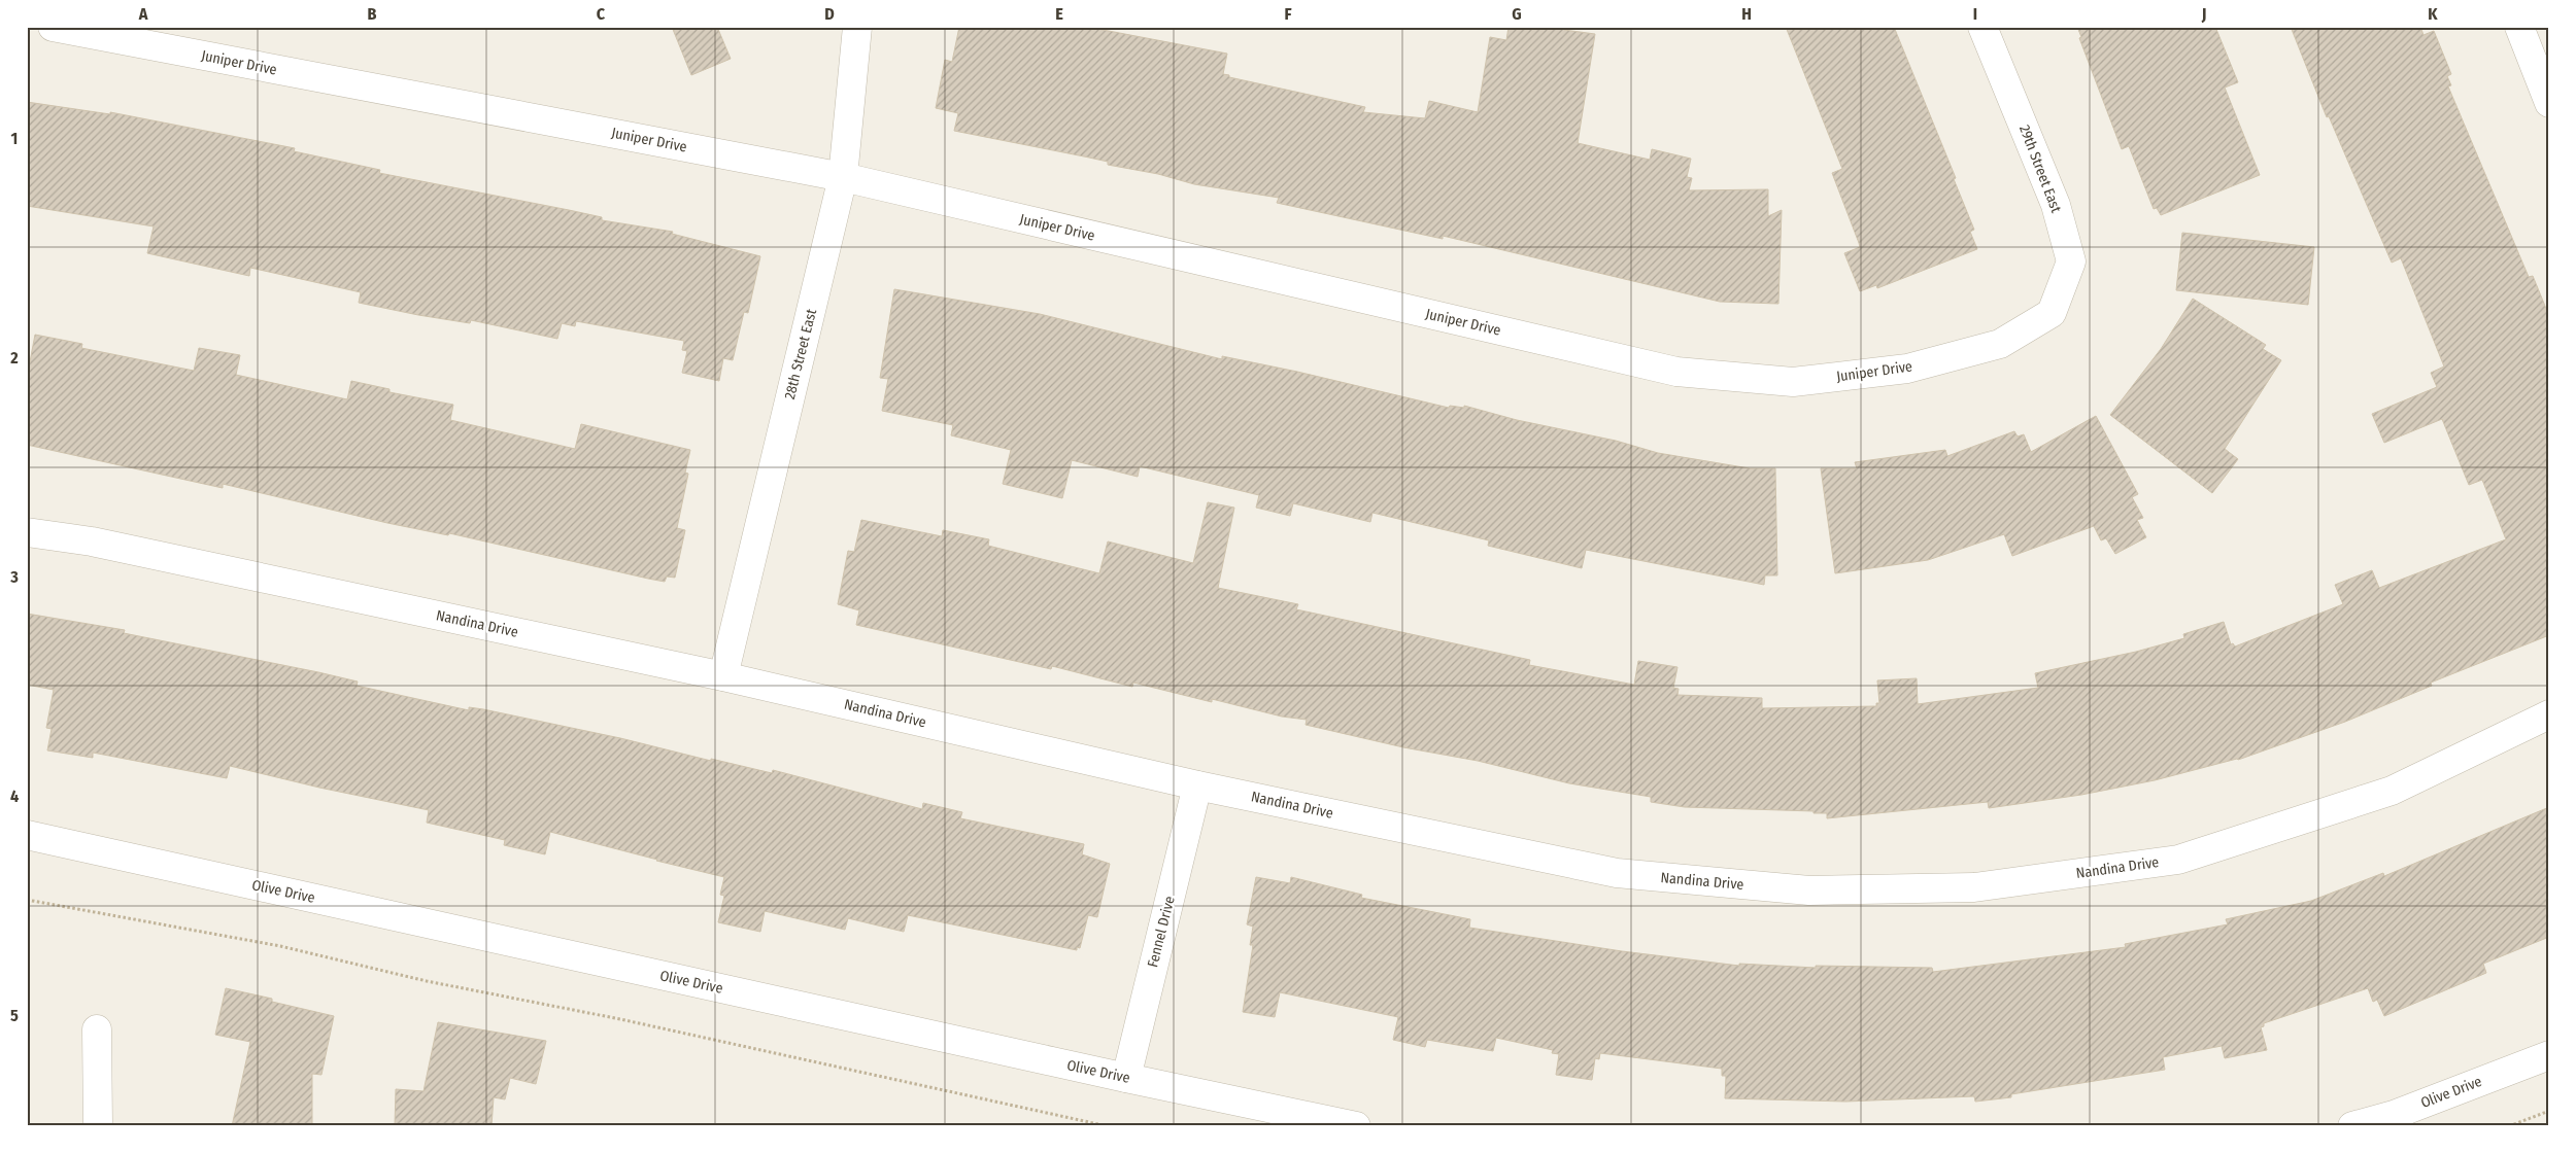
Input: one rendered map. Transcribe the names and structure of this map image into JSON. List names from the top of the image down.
{
  "streets": {
    "street": [
      "Juniper Drive",
      "29th Street East",
      "28th Street East",
      "Nandina Drive",
      "Olive Drive",
      "Fennel Drive"
    ]
  },
  "crossings": [
    ["Juniper Drive", "29th Street East"],
    ["Juniper Drive", "28th Street East"],
    ["28th Street East", "Nandina Drive"],
    ["Nandina Drive", "Fennel Drive"],
    ["Olive Drive", "Fennel Drive"]
  ],
  "grid": {
    "columns": [
      "A",
      "B",
      "C",
      "D",
      "E",
      "F",
      "G",
      "H",
      "I",
      "J",
      "K"
    ],
    "rows": [
      "1",
      "2",
      "3",
      "4",
      "5"
    ]
  }
}
